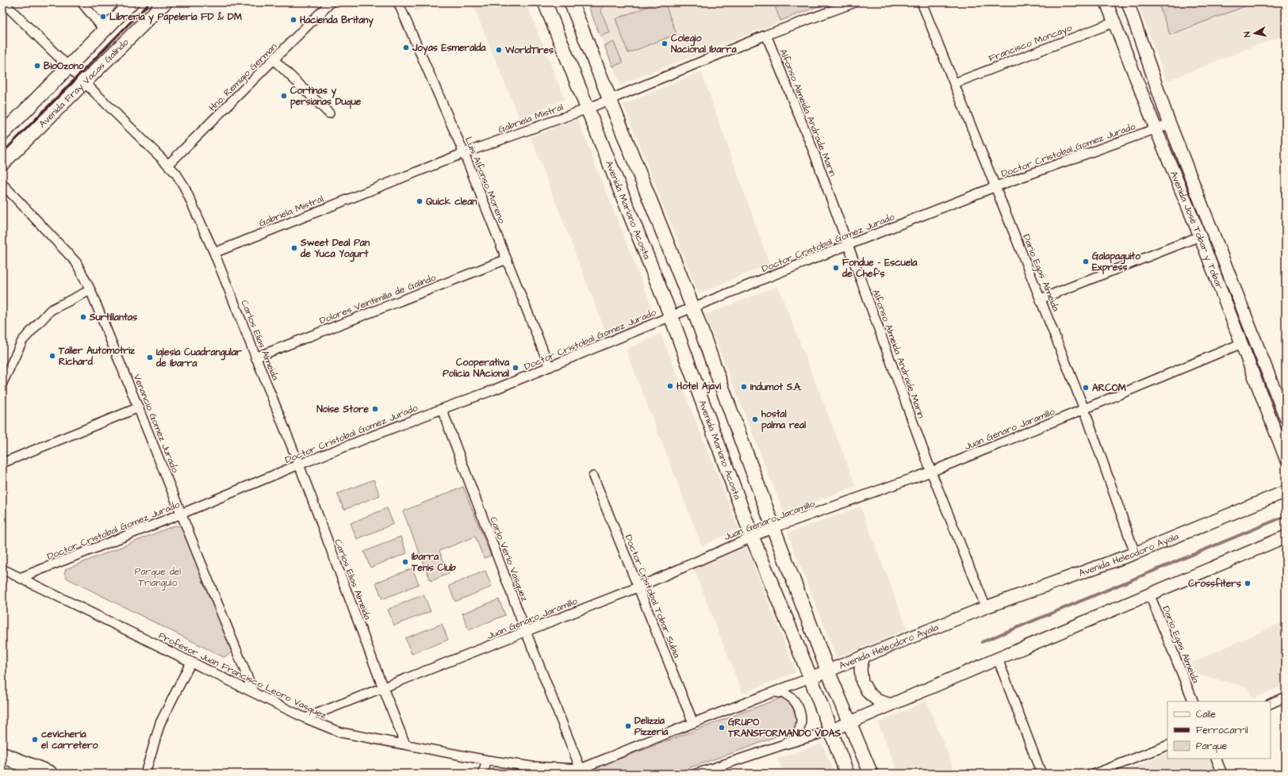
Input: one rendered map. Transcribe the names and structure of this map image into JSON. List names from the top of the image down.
{
  "streets": {
    "main road": [
      "Avenida Fray Vacas Galindo",
      "Avenida Mariano Acosta",
      "Avenida José Tobar y Tobar",
      "Avenida Heleodoro Ayala"
    ],
    "street": [
      "Francisco Moncayo",
      "Hno. Remigio German",
      "Alfonso Almeida Andrade Marin",
      "Gabriela Mistral",
      "Doctor Cristobal Gomez Jurado",
      "Luis Alfonso Moreno",
      "Dario Egas Almeida",
      "Dolores Veintimilla de Galindo",
      "Carlos Elias Almeida",
      "Venancio Gomez Jurado",
      "Juan Genaro Jaramillo",
      "Carlo Verlo Vasquez",
      "Doctor Cristobal Tobar Subia",
      "Profesor Juan Francisco Leoro Vasquez"
    ]
  },
  "crossings": [
    ["Francisco Moncayo", "Avenida José Tobar y Tobar"],
    ["Francisco Moncayo", "Dario Egas Almeida"],
    ["Hno. Remigio German", "Carlos Elias Almeida"],
    ["Avenida Fray Vacas Galindo", "Carlos Elias Almeida"],
    ["Alfonso Almeida Andrade Marin", "Gabriela Mistral"],
    ["Alfonso Almeida Andrade Marin", "Doctor Cristobal Gomez Jurado"],
    ["Alfonso Almeida Andrade Marin", "Juan Genaro Jaramillo"],
    ["Alfonso Almeida Andrade Marin", "Avenida Heleodoro Ayala"],
    ["Gabriela Mistral", "Luis Alfonso Moreno"],
    ["Gabriela Mistral", "Avenida Mariano Acosta"],
    ["Gabriela Mistral", "Carlos Elias Almeida"],
    ["Doctor Cristobal Gomez Jurado", "Luis Alfonso Moreno"],
    ["Doctor Cristobal Gomez Jurado", "Avenida Mariano Acosta"],
    ["Doctor Cristobal Gomez Jurado", "Avenida José Tobar y Tobar"],
    ["Doctor Cristobal Gomez Jurado", "Dario Egas Almeida"],
    ["Doctor Cristobal Gomez Jurado", "Carlos Elias Almeida"],
    ["Doctor Cristobal Gomez Jurado", "Venancio Gomez Jurado"],
    ["Doctor Cristobal Gomez Jurado", "Carlo Verlo Vasquez"],
    ["Doctor Cristobal Gomez Jurado", "Profesor Juan Francisco Leoro Vasquez"],
    ["Luis Alfonso Moreno", "Dolores Veintimilla de Galindo"],
    ["Avenida Mariano Acosta", "Juan Genaro Jaramillo"],
    ["Avenida Mariano Acosta", "Avenida Heleodoro Ayala"],
    ["Avenida José Tobar y Tobar", "Juan Genaro Jaramillo"],
    ["Dario Egas Almeida", "Juan Genaro Jaramillo"],
    ["Dario Egas Almeida", "Avenida Heleodoro Ayala"],
    ["Dolores Veintimilla de Galindo", "Carlos Elias Almeida"],
    ["Carlos Elias Almeida", "Juan Genaro Jaramillo"],
    ["Carlos Elias Almeida", "Profesor Juan Francisco Leoro Vasquez"],
    ["Venancio Gomez Jurado", "Profesor Juan Francisco Leoro Vasquez"],
    ["Juan Genaro Jaramillo", "Carlo Verlo Vasquez"],
    ["Juan Genaro Jaramillo", "Doctor Cristobal Tobar Subia"],
    ["Juan Genaro Jaramillo", "Profesor Juan Francisco Leoro Vasquez"],
    ["Avenida Heleodoro Ayala", "Carlo Verlo Vasquez"],
    ["Avenida Heleodoro Ayala", "Doctor Cristobal Tobar Subia"],
    ["Avenida Heleodoro Ayala", "Profesor Juan Francisco Leoro Vasquez"]
  ],
  "parks": ["Parque del Triangulo"],
  "places": [
    "Librería y Papelería FD & DM",
    "Hacienda Britany",
    "Colegio Nacional Ibarra",
    "Joyas Esmeralda",
    "WorldTires",
    "BioOzono",
    "Cortinas y persianas Duque",
    "Quick clean",
    "Sweet Deal Pan de Yuca Yogurt",
    "Galapaguito Express",
    "Fondue - Escuela de Chef's",
    "Surtillantas",
    "Taller Automotriz Richard",
    "Iglesia Cuadrangular de Ibarra",
    "Cooperativa Policia NAcional",
    "Hotel Ajavi",
    "Indumot S.A.",
    "ARCOM",
    "Noise Store",
    "hostal palma real",
    "Ibarra Tenis Club",
    "Crossfiters",
    "Delizzia Pizzeria",
    "GRUPO TRANSFORMANDO VIDAS",
    "cevicheria el carretero"
  ],
  "legend": ["Calle", "Ferrocarril", "Parque"],
  "north": "left"
}
